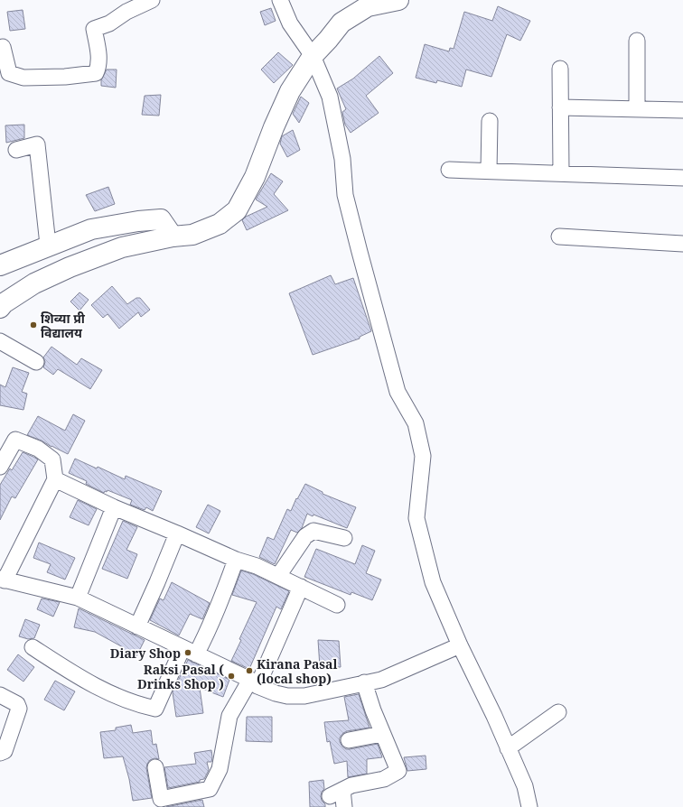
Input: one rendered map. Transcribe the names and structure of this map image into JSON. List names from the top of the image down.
{
  "places": [
    "शिव्या प्री विद्यालय",
    "Diary Shop",
    "Kirana Pasal (local shop)",
    "Raksi Pasal ( Drinks Shop )"
  ]
}
